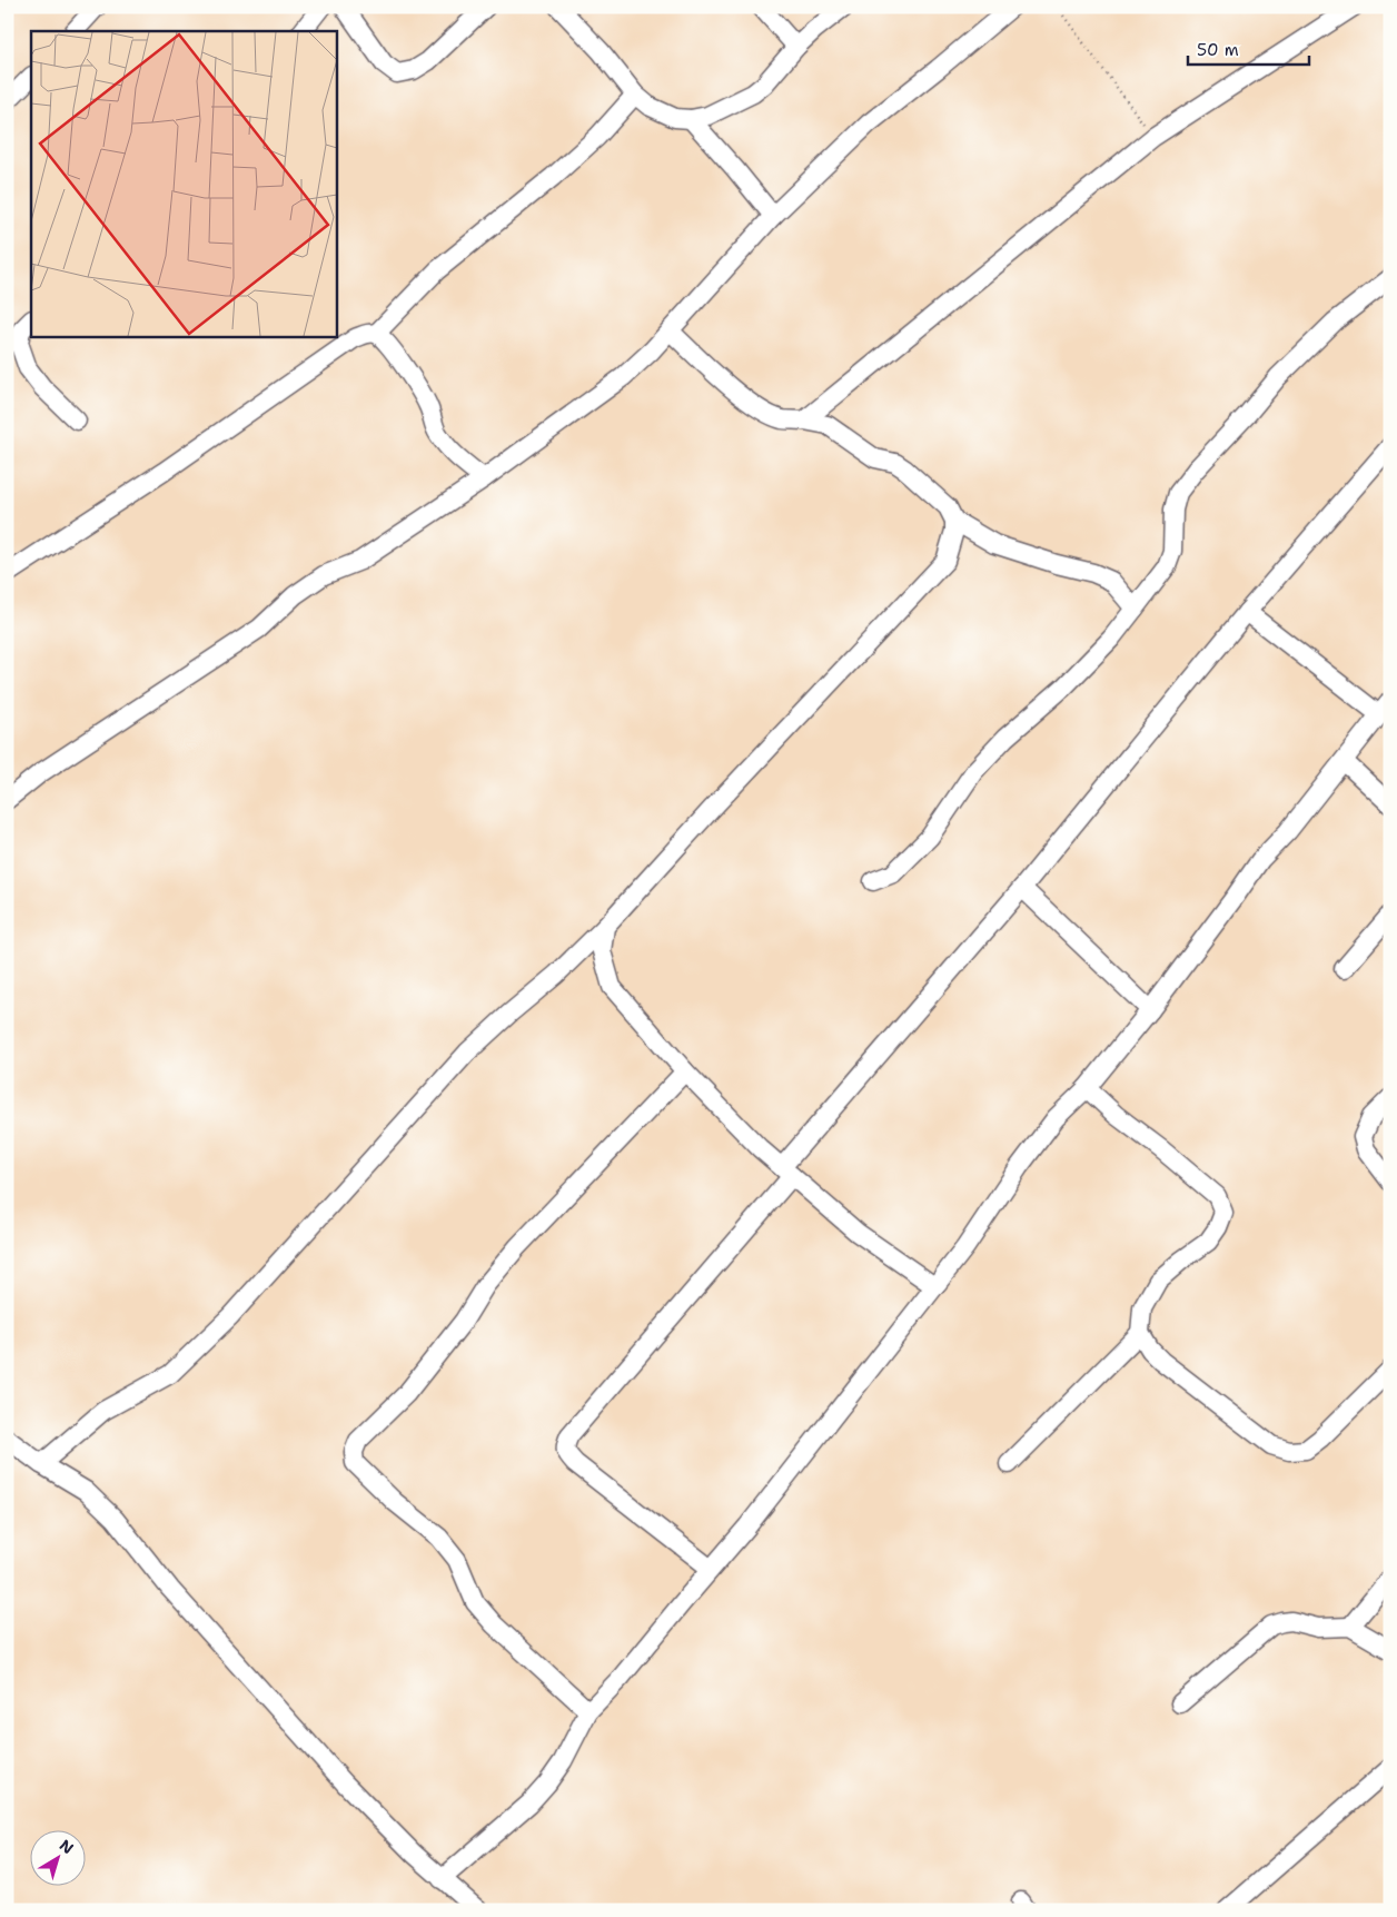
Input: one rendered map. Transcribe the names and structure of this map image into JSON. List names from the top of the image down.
{
  "scale_bar": "50 m",
  "north": "top right"
}
